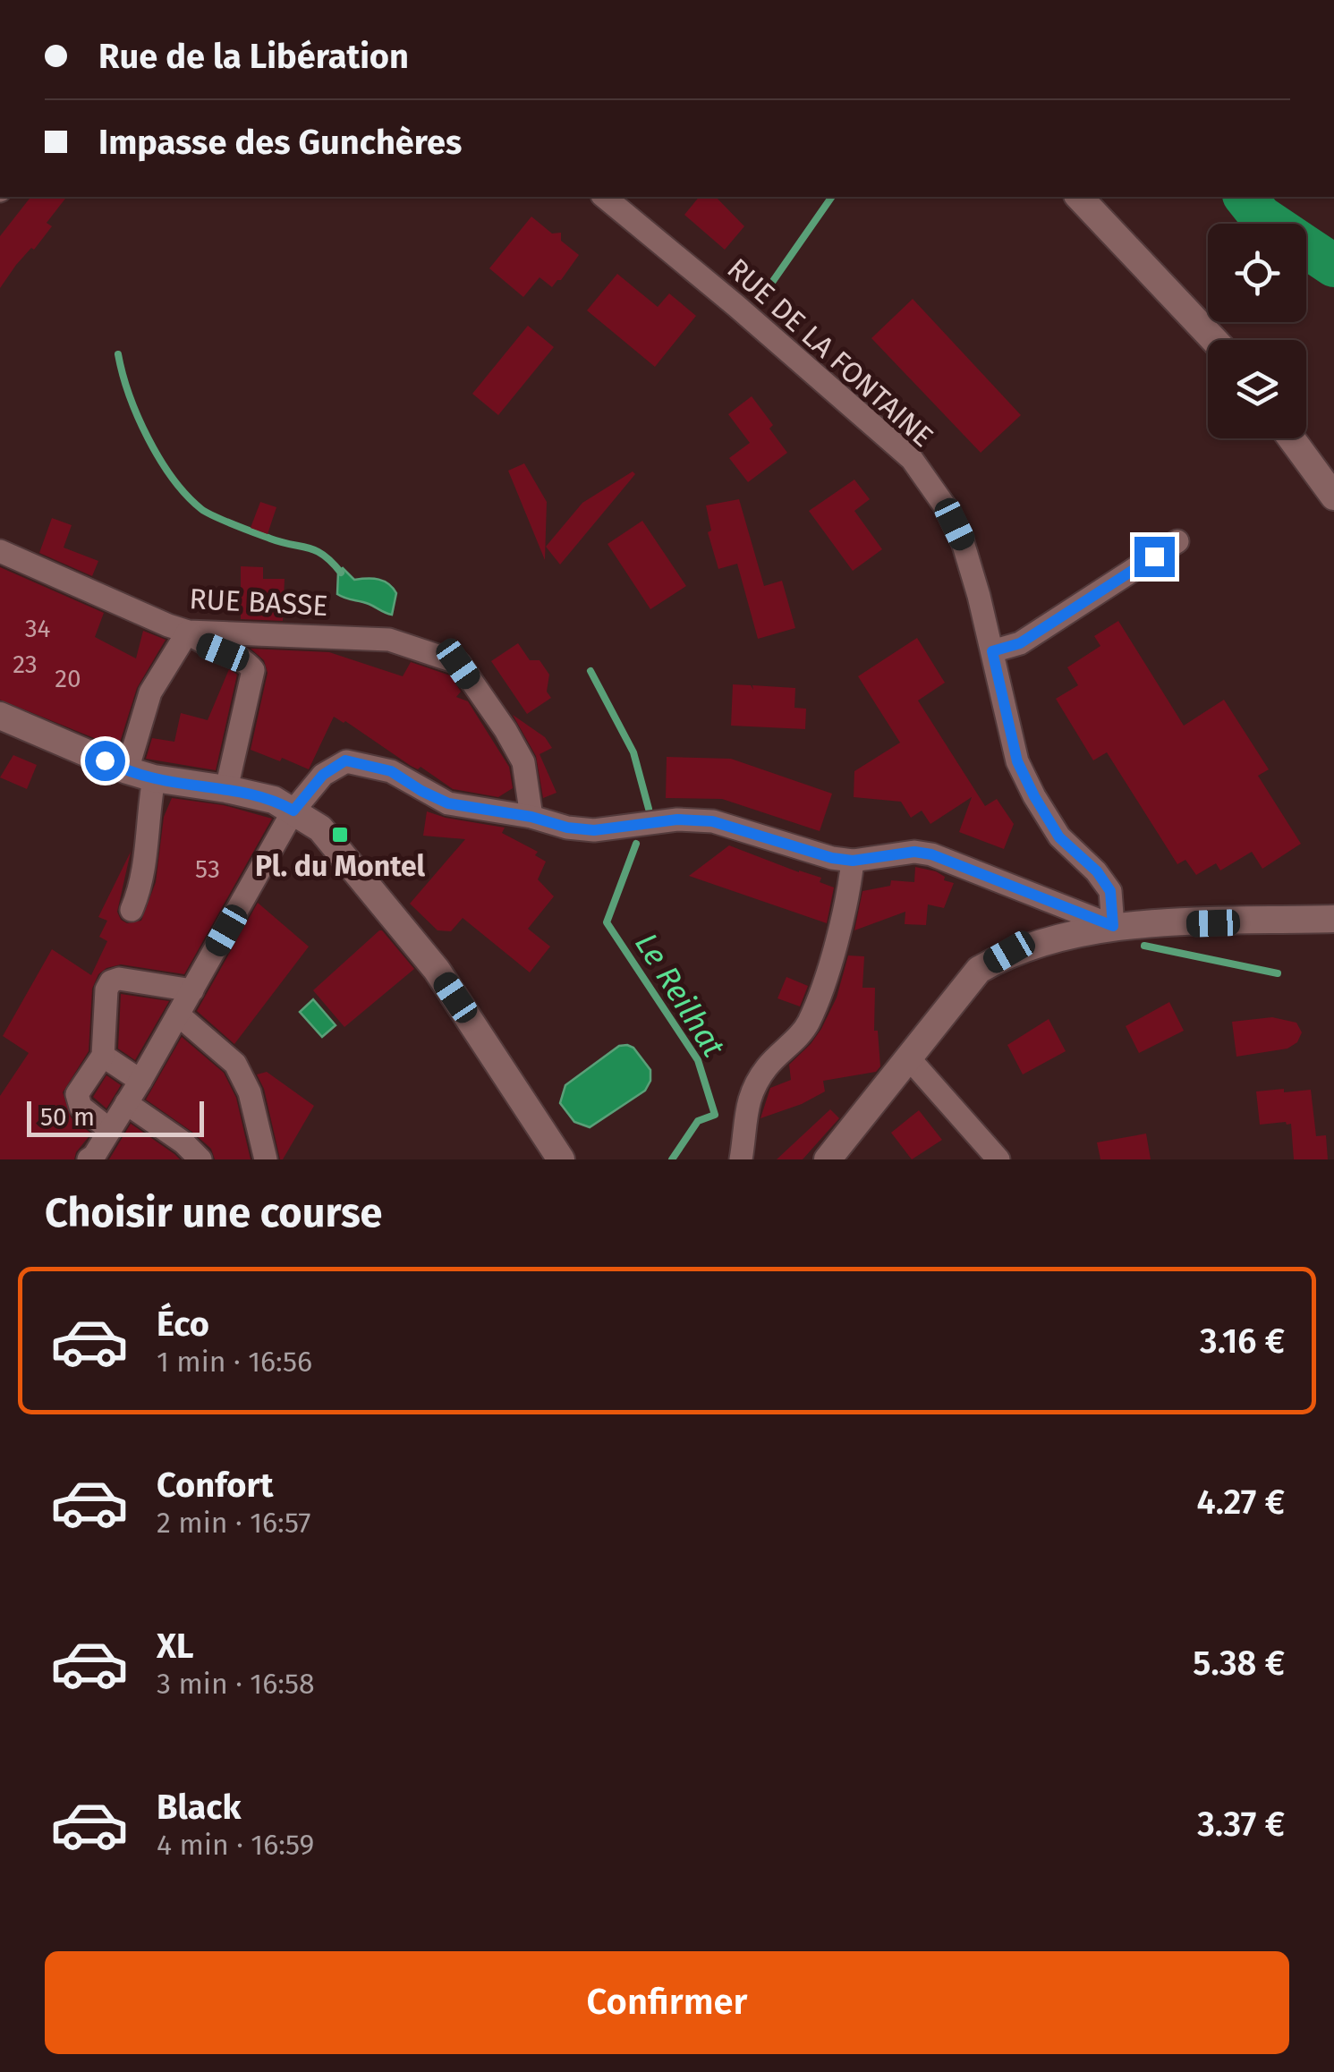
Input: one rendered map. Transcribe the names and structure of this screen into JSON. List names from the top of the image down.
{
  "streets": {
    "street": ["RUE DE LA FONTAINE", "RUE BASSE"]
  },
  "water": ["Le Reilhat"],
  "places": {
    "transit": ["Pl. du Montel"]
  },
  "house_numbers": [
    "34",
    "23",
    "20",
    "53"
  ],
  "scale_bar": "50 m",
  "page": {
    "banner": ["Rue de la Libération", "Impasse des Gunchères"],
    "scale": "50 m",
    "heading": "Choisir une course",
    "list": [
      {
        "name": "Éco",
        "note": "1 min · 16:56",
        "value": "3.16 €"
      },
      {
        "name": "Confort",
        "note": "2 min · 16:57",
        "value": "4.27 €"
      },
      {
        "name": "XL",
        "note": "3 min · 16:58",
        "value": "5.38 €"
      },
      {
        "name": "Black",
        "note": "4 min · 16:59",
        "value": "3.37 €"
      }
    ],
    "buttons": "Confirmer"
  }
}
